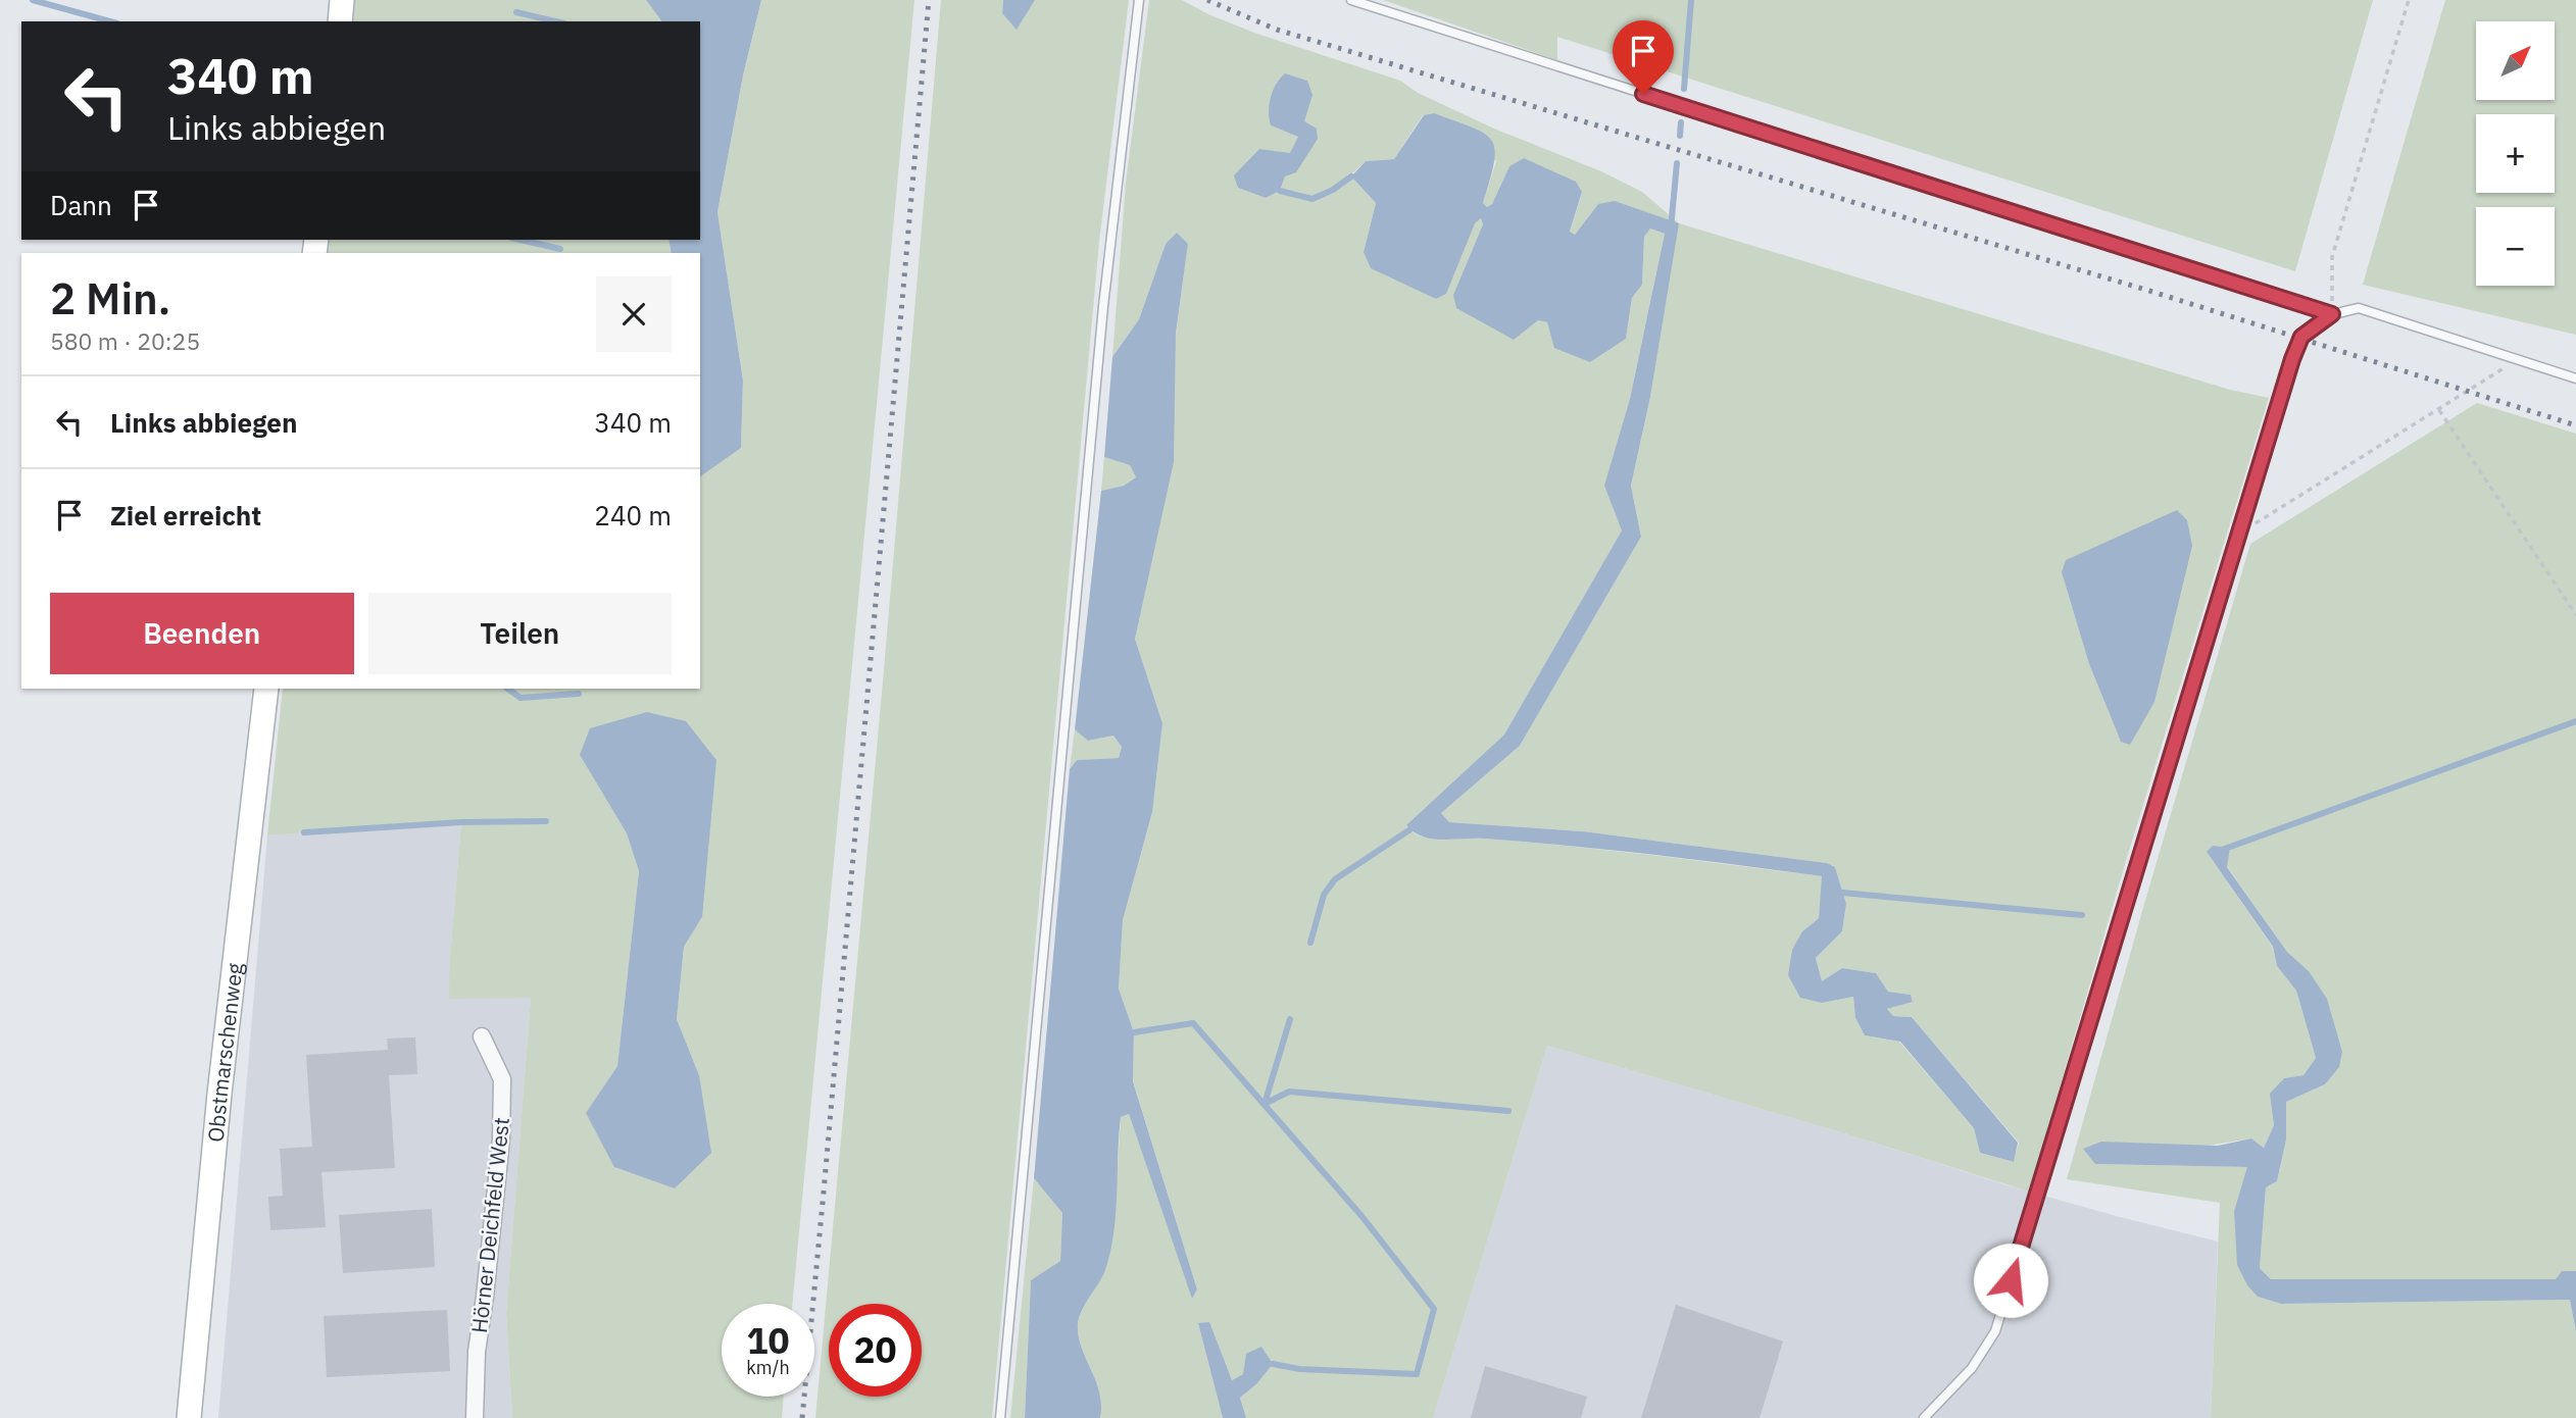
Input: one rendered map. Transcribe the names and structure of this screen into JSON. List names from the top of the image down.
{
  "streets": {
    "main road": ["Obstmarschenweg"],
    "street": ["Hörner Deichfeld West"]
  },
  "north": "top right",
  "page": {
    "map_buttons": ["+", "−"],
    "turn": ["340 m", "Links abbiegen"],
    "then": "Dann",
    "heading": ["2 Min.", "580 m · 20:25"],
    "list": [
      {
        "name": "Links abbiegen",
        "value": "340 m"
      },
      {
        "name": "Ziel erreicht",
        "value": "240 m"
      }
    ],
    "buttons": ["Beenden", "Teilen"],
    "speed": "10 km/h",
    "limit": "20"
  }
}
